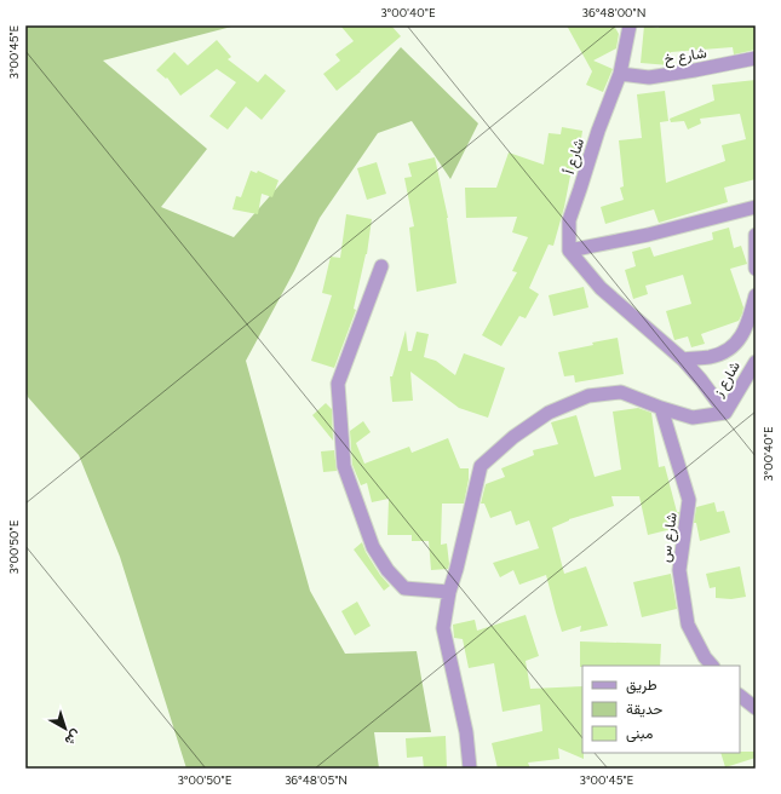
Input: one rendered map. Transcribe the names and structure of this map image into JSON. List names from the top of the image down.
{
  "streets": {
    "street": [
      "شارع خ",
      "شارع أ",
      "شارع ﺯ",
      "شارع ﺱ"
    ]
  },
  "crossings": [
    ["شارع خ", "شارع أ"]
  ],
  "legend": ["طريق", "حديقة", "مبنى"],
  "north": "bottom right",
  "coordinates": [
    "3°00'40\"E",
    "36°48'00\"N",
    "3°00'45\"E",
    "3°00'50\"E",
    "36°48'05\"N"
  ]
}
